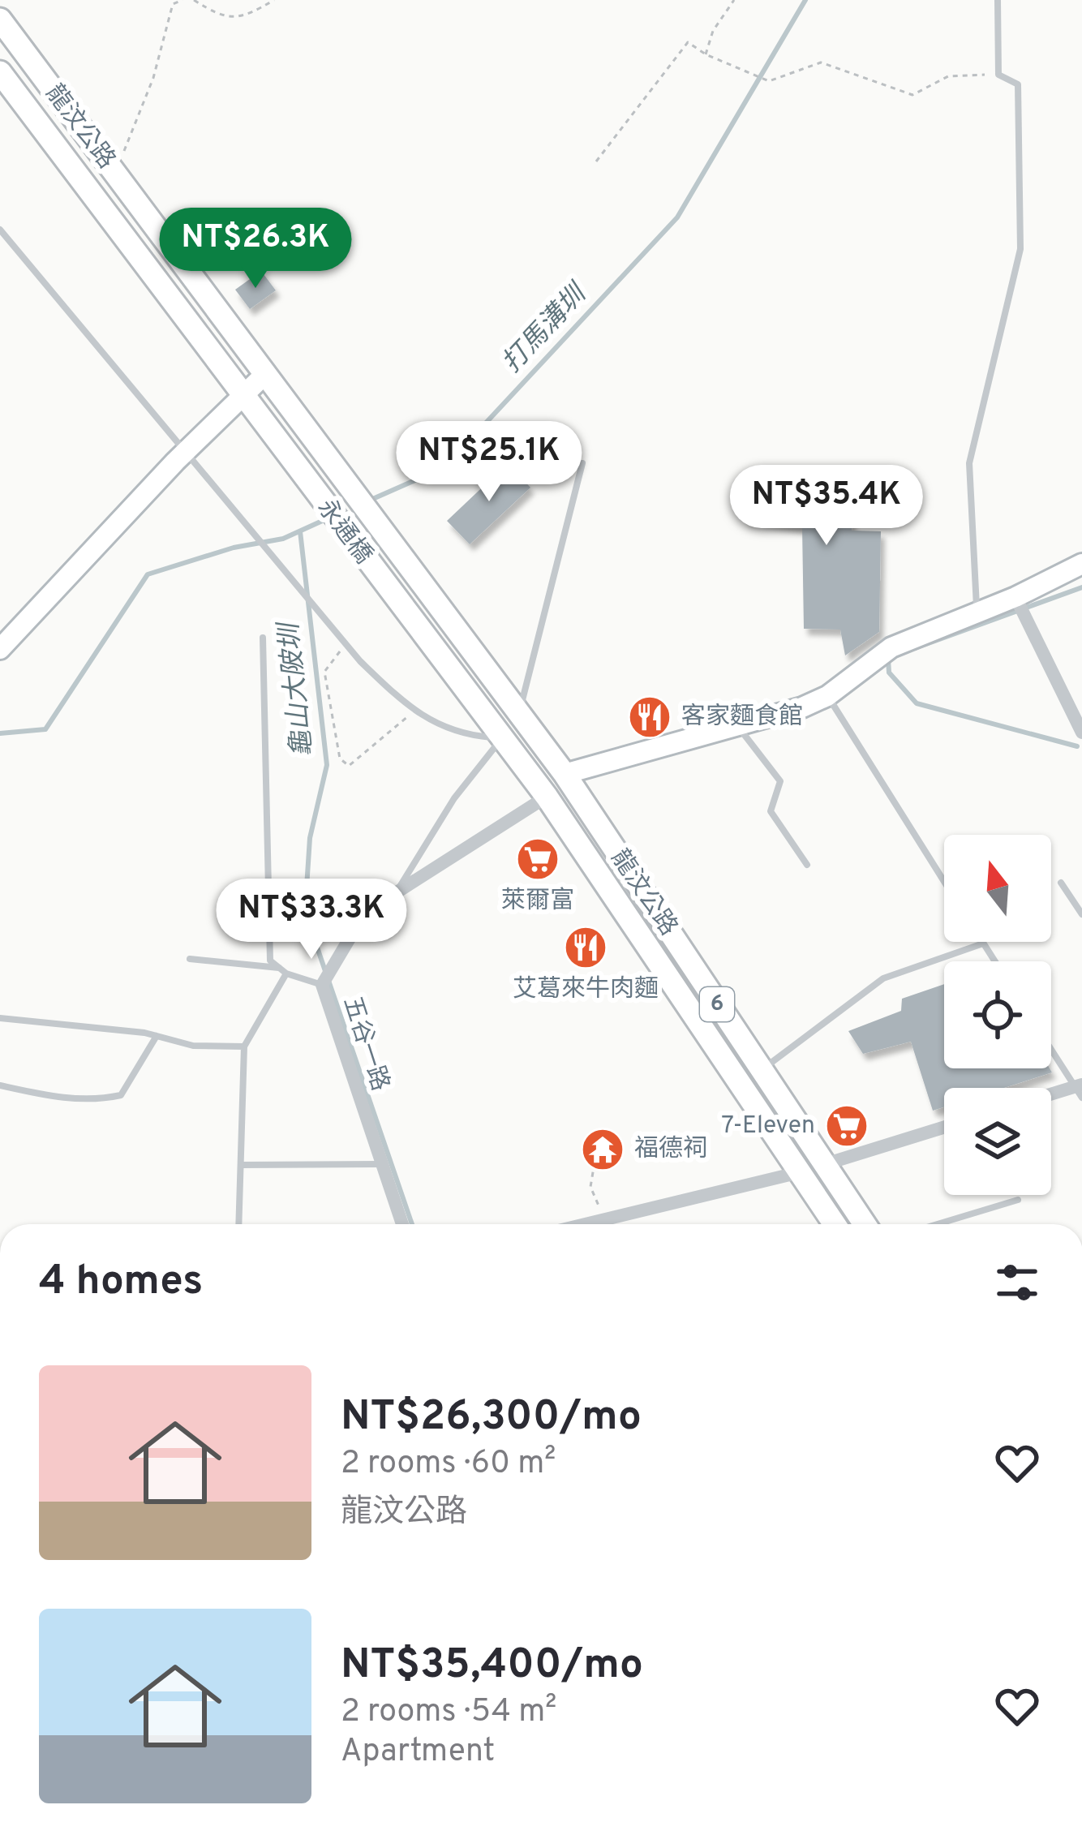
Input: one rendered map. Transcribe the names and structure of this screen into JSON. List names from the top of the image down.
{
  "streets": {
    "main road": ["龍汶公路", "永通橋", "6"],
    "street": ["五谷一路"]
  },
  "crossings": [
    ["龍汶公路", "永通橋"],
    ["龍汶公路", "五谷一路"]
  ],
  "water": ["打馬溝圳", "龜山大陂圳"],
  "places": {
    "restaurant": ["客家麵食館", "艾葛來牛肉麵"],
    "supermarket": ["萊爾富", "7-Eleven"],
    "temple": ["福德祠"]
  },
  "north": "top",
  "page": {
    "price": [
      "NT$26.3K",
      "NT$25.1K",
      "NT$35.4K",
      "NT$33.3K"
    ],
    "heading": "4 homes",
    "list": [
      {
        "name": "NT$26,300/mo",
        "note": "2 rooms · 60 m² · 龍汶公路"
      },
      {
        "name": "NT$35,400/mo",
        "note": "2 rooms · 54 m² · Apartment"
      }
    ]
  }
}
